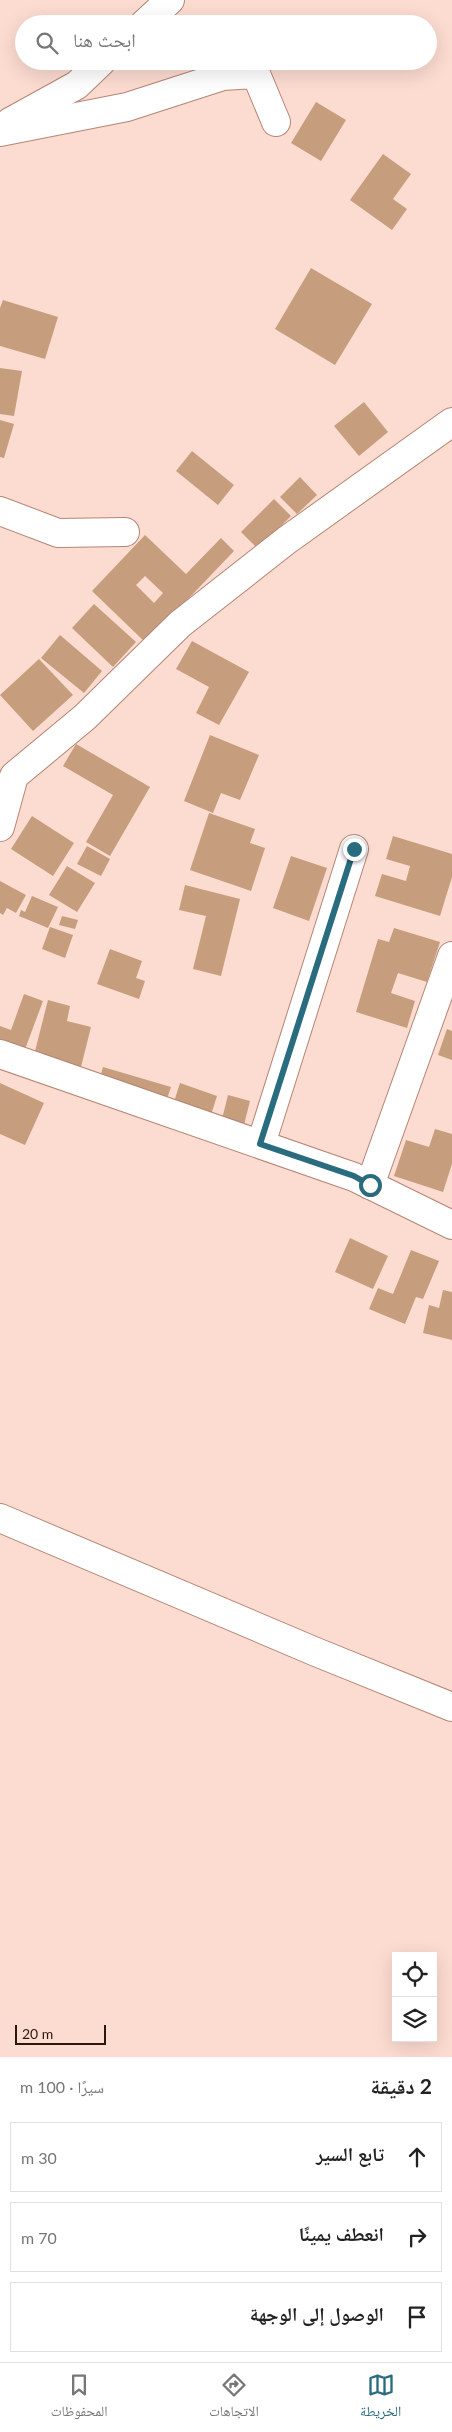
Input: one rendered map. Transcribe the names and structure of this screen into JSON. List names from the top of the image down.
{
  "scale_bar": "20 m",
  "page": {
    "search": "ابحث هنا",
    "scale": "20 m",
    "heading": ["2 دقيقة", "سيرًا · 100 m"],
    "list": [
      ["تابع السير", "30 m"],
      ["انعطف يمينًا", "70 m"],
      "الوصول إلى الوجهة"
    ],
    "nav": ["الخريطة", "الاتجاهات", "المحفوظات"]
  }
}
